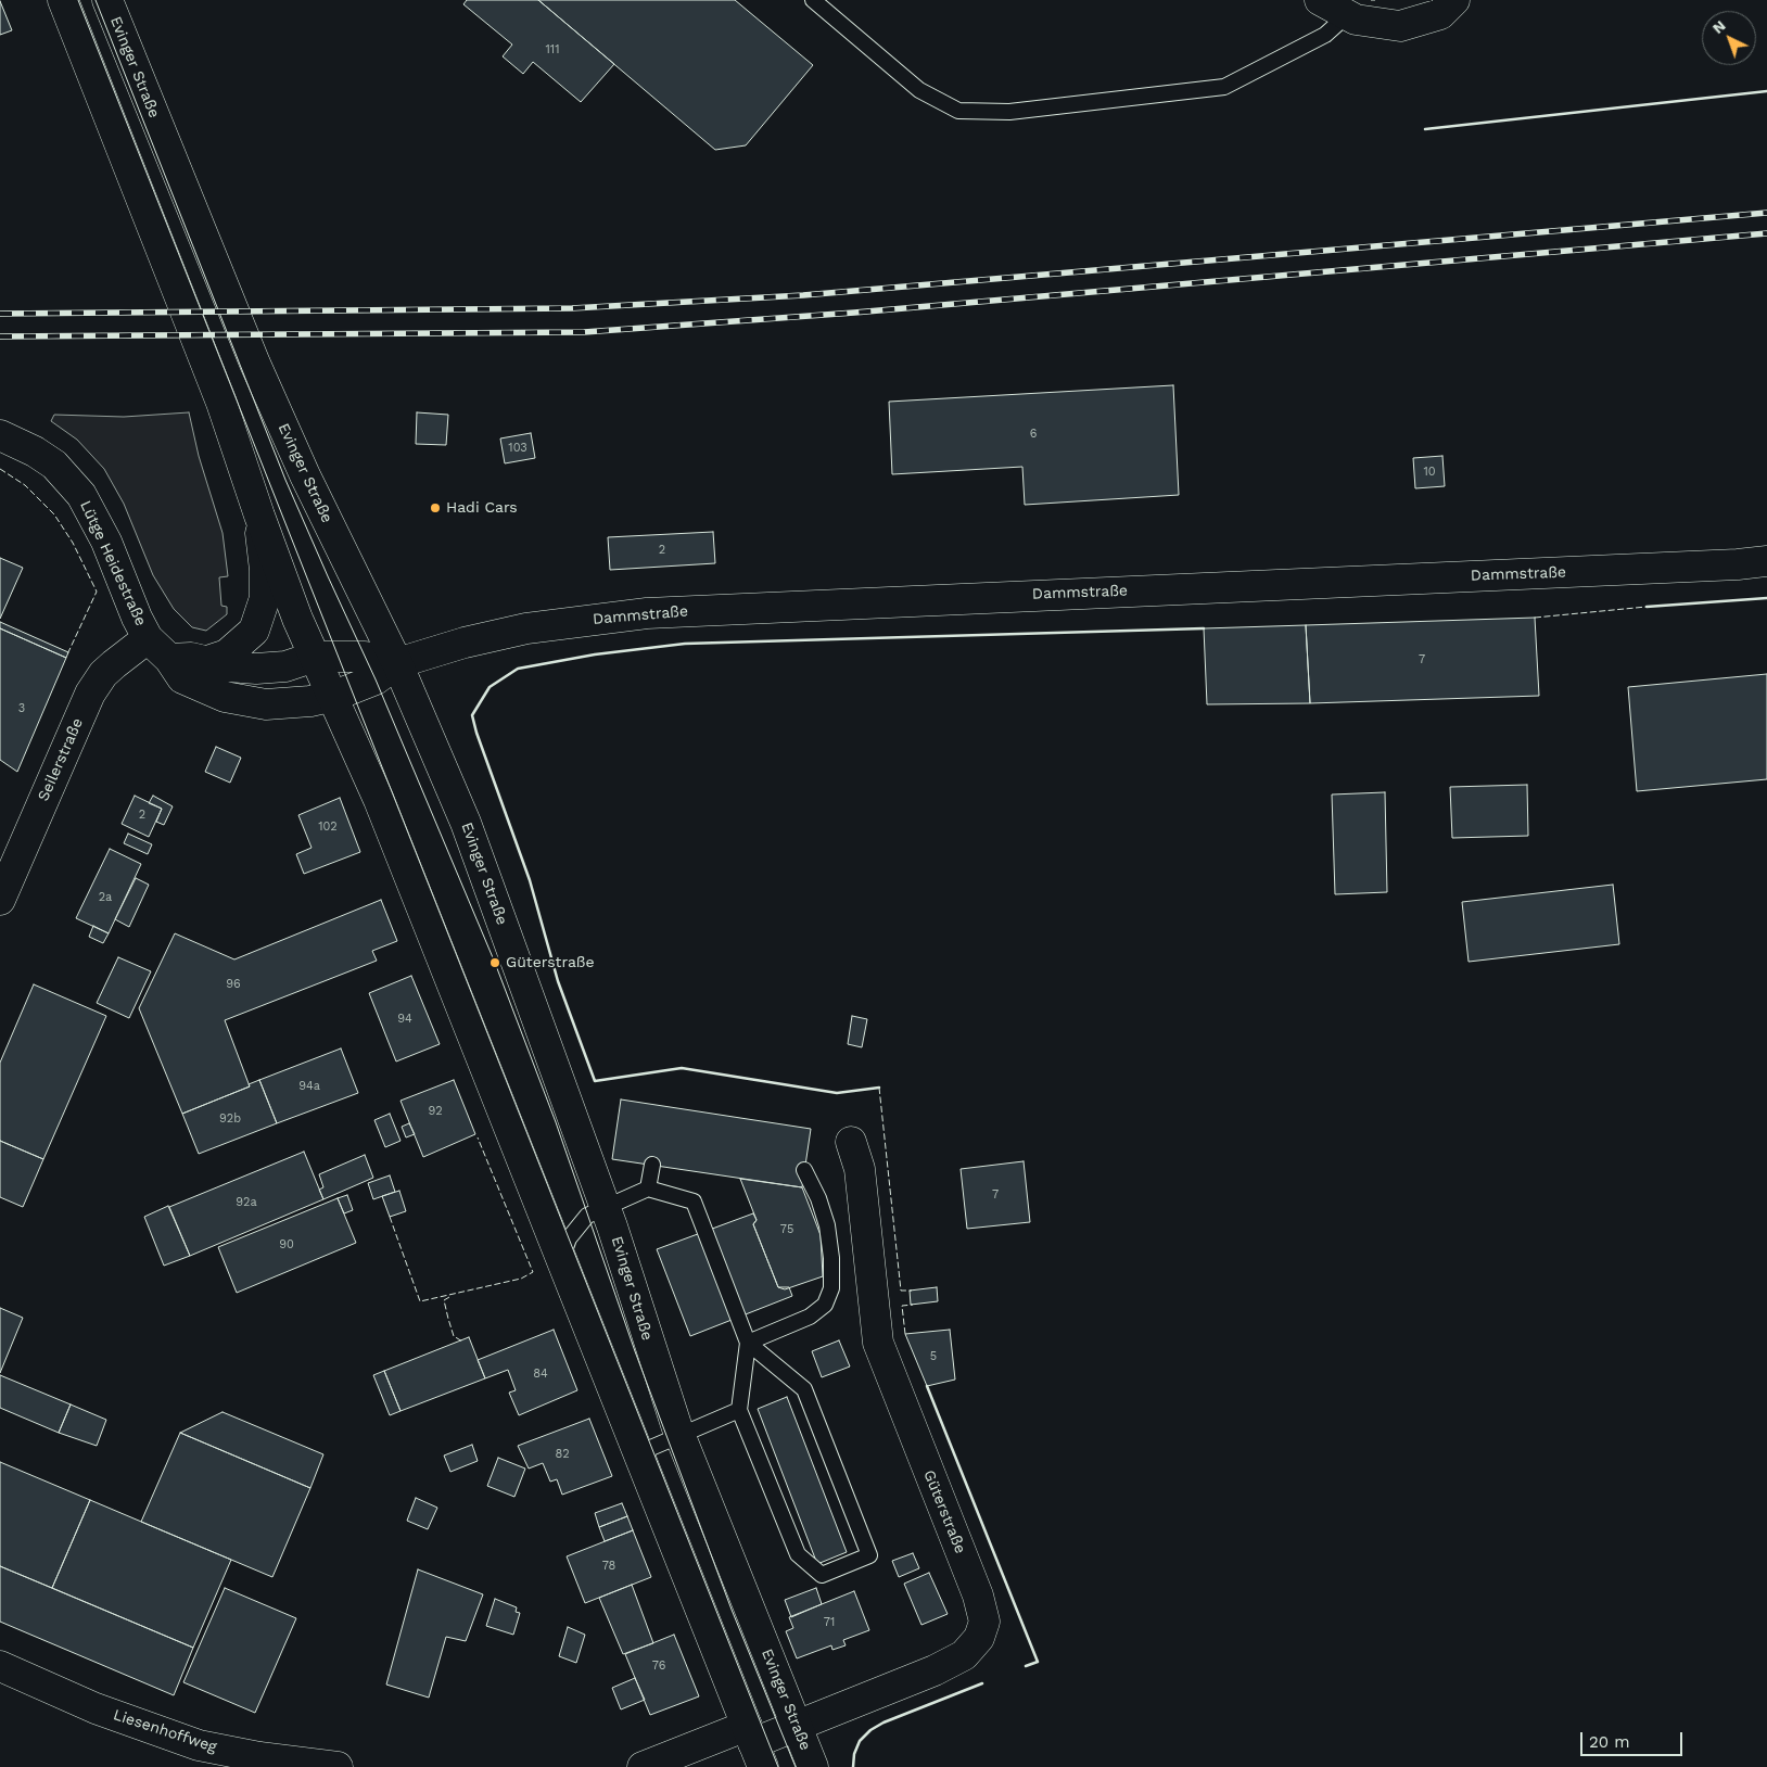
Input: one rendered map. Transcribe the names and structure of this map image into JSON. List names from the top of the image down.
{
  "streets": {
    "street": [
      "Evinger Straße",
      "Lütge Heidestraße",
      "Dammstraße",
      "Seilerstraße",
      "Güterstraße",
      "Liesenhoffweg"
    ]
  },
  "crossings": [
    ["Evinger Straße", "Dammstraße"],
    ["Evinger Straße", "Güterstraße"],
    ["Lütge Heidestraße", "Dammstraße"],
    ["Lütge Heidestraße", "Seilerstraße"]
  ],
  "places": ["Hadi Cars", "Güterstraße"],
  "house_numbers": [
    "111",
    "6",
    "103",
    "10",
    "2",
    "7",
    "3",
    "2",
    "102",
    "2a",
    "96",
    "94",
    "94a",
    "92",
    "92b",
    "7",
    "92a",
    "75",
    "90",
    "5",
    "84",
    "82",
    "78",
    "71",
    "76"
  ],
  "scale_bar": "20 m",
  "north": "top left"
}
